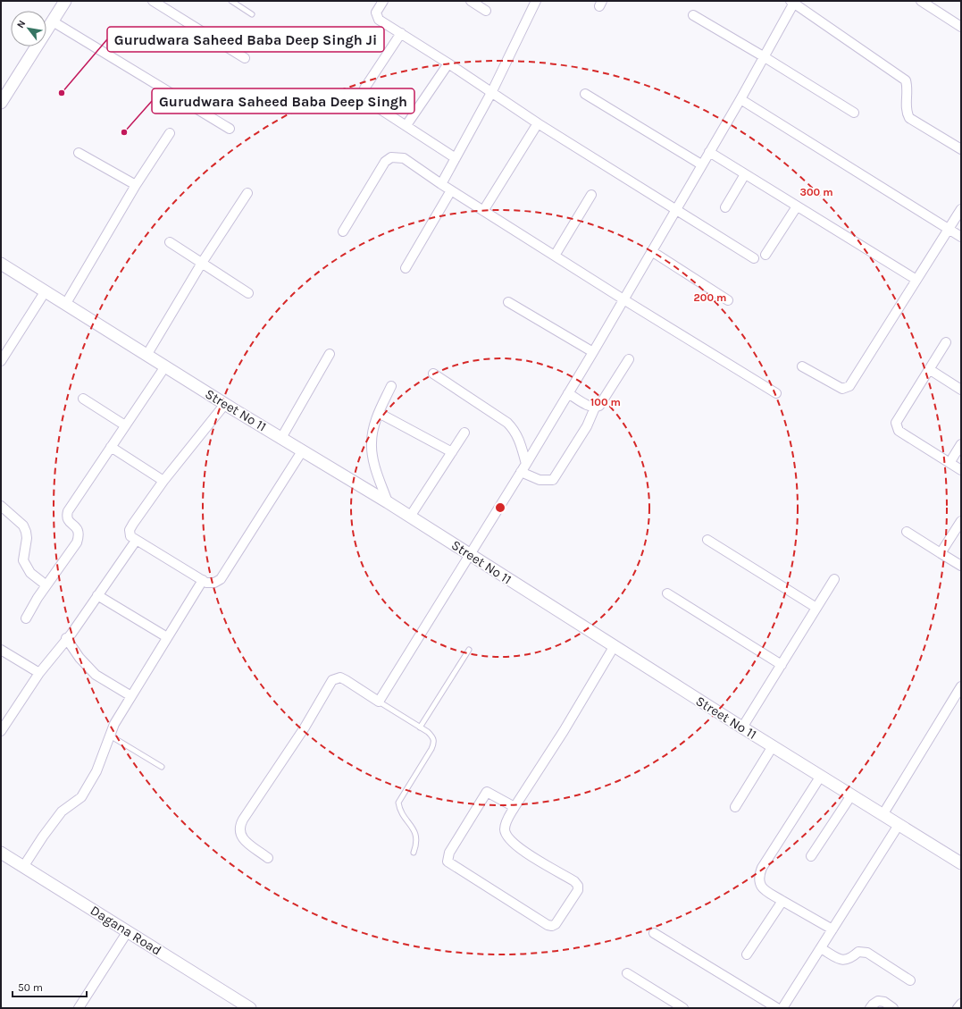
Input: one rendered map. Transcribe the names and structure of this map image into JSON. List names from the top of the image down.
{
  "streets": {
    "street": ["Street No 11", "Dagana Road"]
  },
  "places": ["Gurudwara Saheed Baba Deep Singh Ji", "Gurudwara Saheed Baba Deep Singh"],
  "scale_bar": "50 m",
  "north": "top left",
  "rings": ["300 m", "200 m", "100 m"]
}
